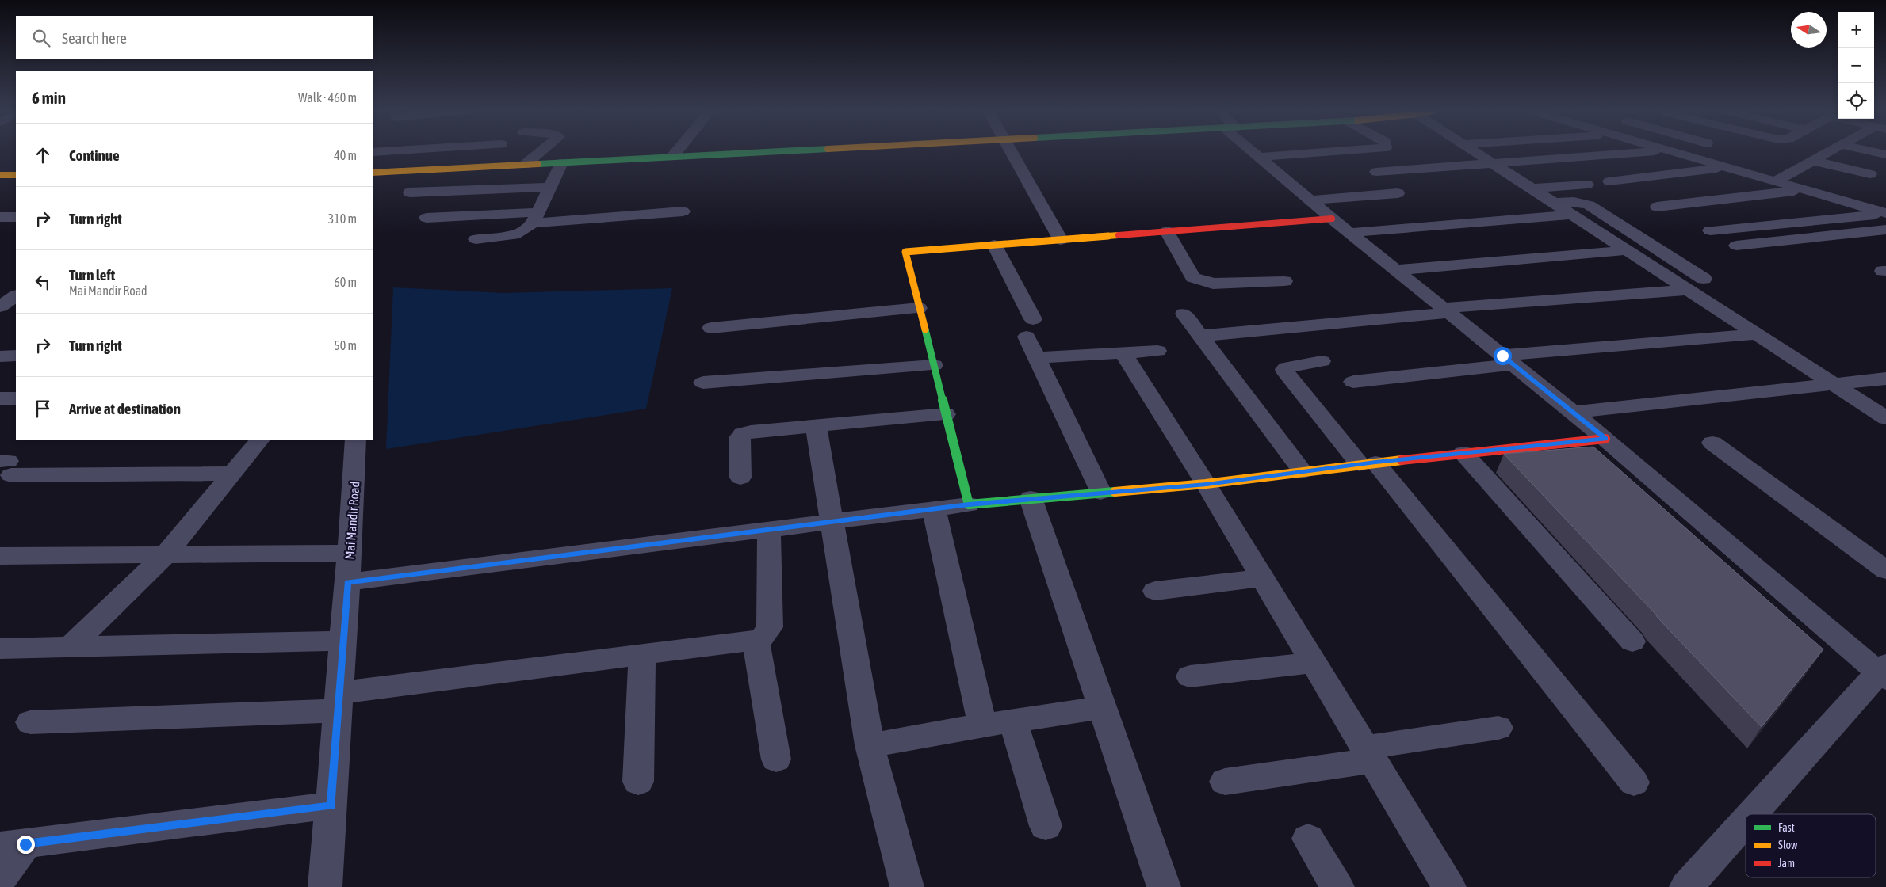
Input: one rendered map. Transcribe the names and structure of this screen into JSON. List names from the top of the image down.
{
  "streets": {
    "street": ["Mai Mandir Road"]
  },
  "legend": ["Fast", "Slow", "Jam"],
  "north": "left",
  "page": {
    "map_buttons": ["+", "−"],
    "search": "Search here",
    "heading": ["6 min", "Walk · 460 m"],
    "list": [
      ["Continue", "40 m"],
      ["Turn right", "310 m"],
      ["Turn left", "Mai Mandir Road", "60 m"],
      ["Turn right", "50 m"],
      "Arrive at destination"
    ]
  }
}
